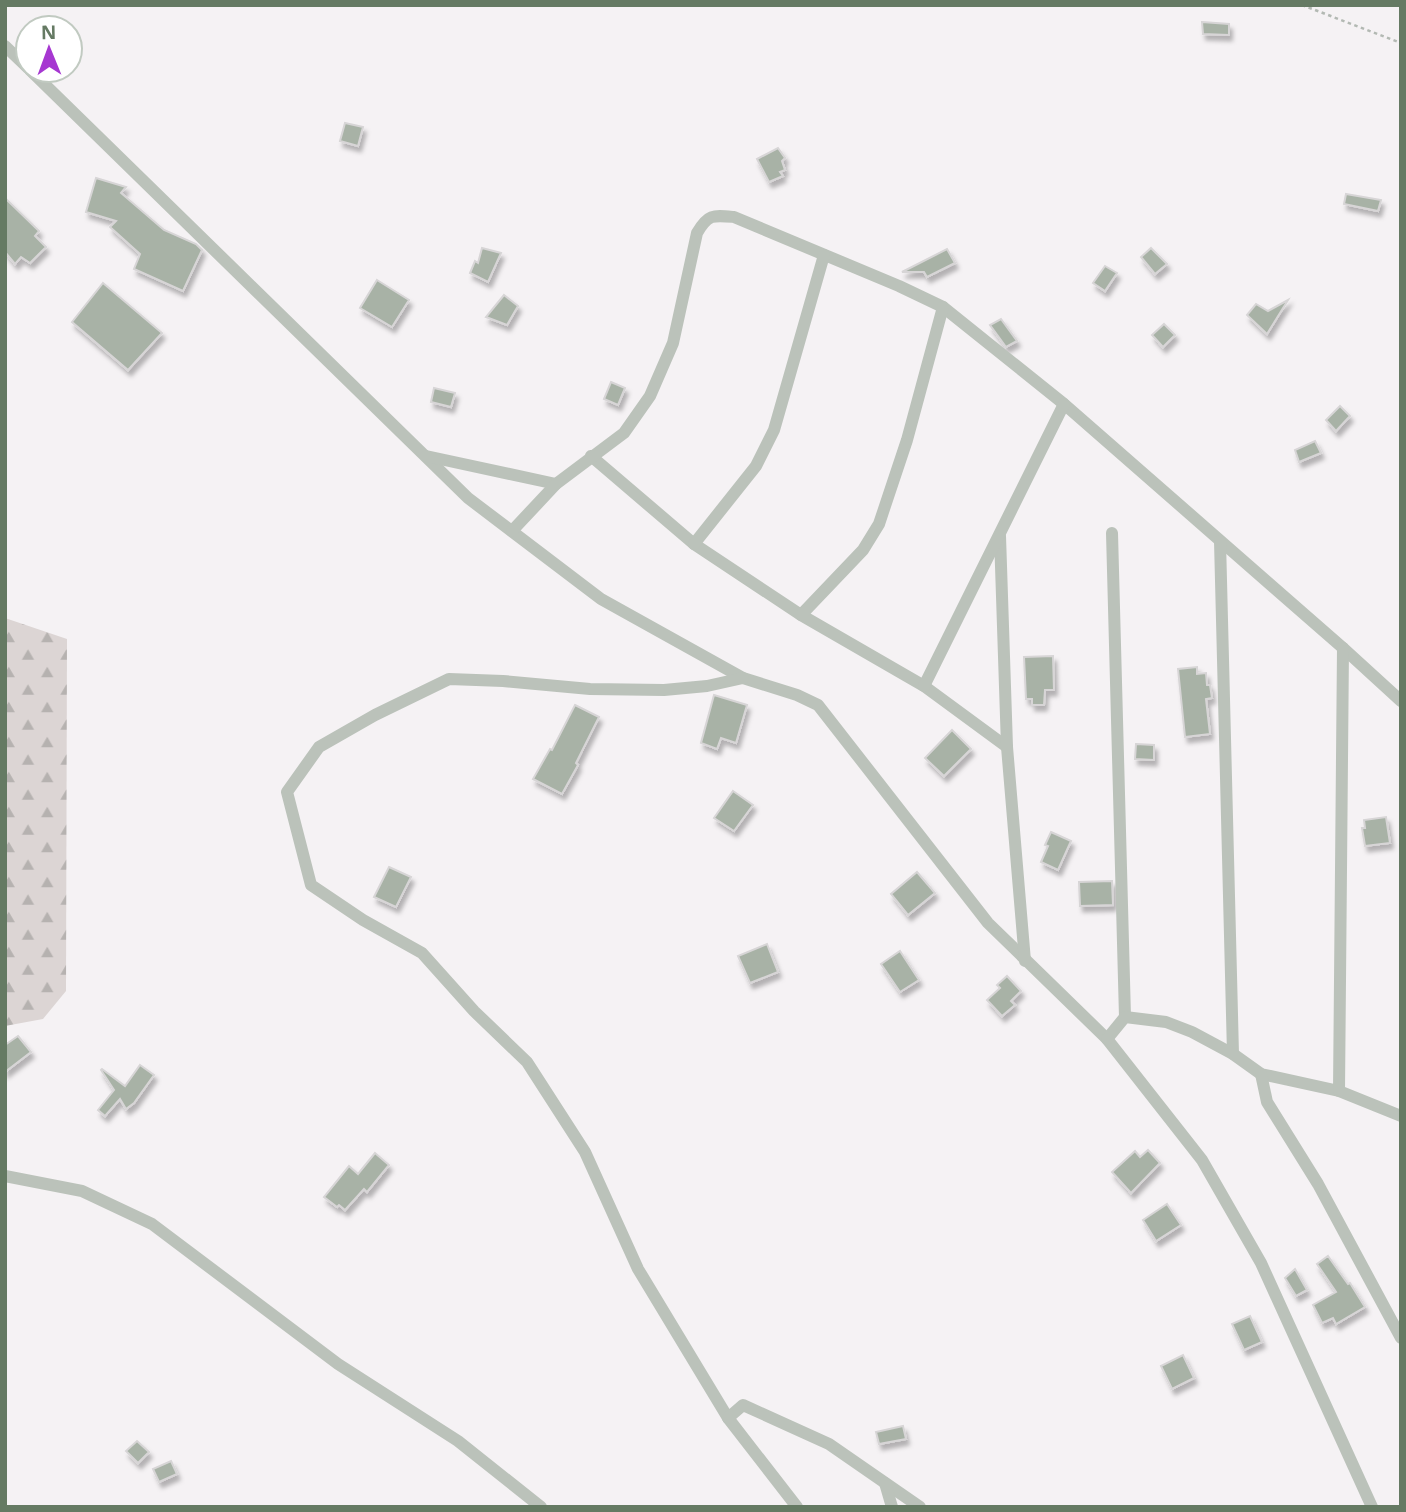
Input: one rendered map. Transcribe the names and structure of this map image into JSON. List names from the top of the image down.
{
  "north": "top"
}
